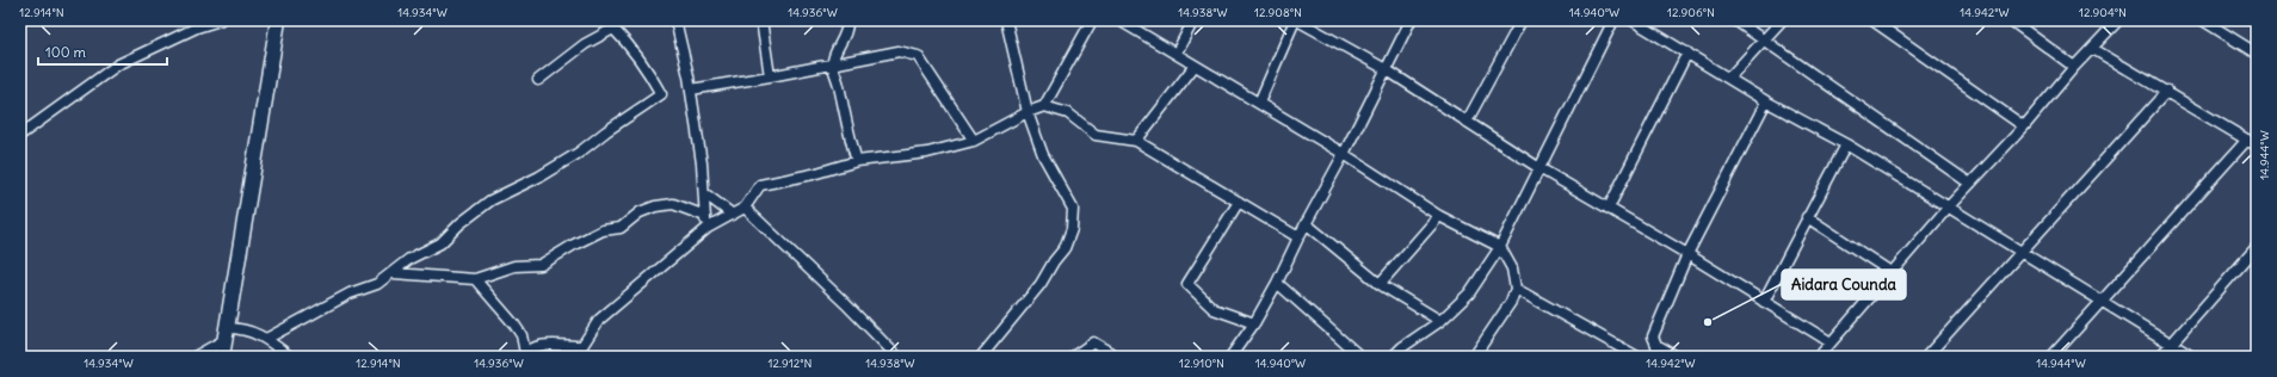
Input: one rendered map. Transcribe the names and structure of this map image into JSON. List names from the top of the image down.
{
  "places": ["Aidara Counda"],
  "scale_bar": "100 m",
  "coordinates": [
    "12.914°N",
    "14.934°W",
    "14.936°W",
    "14.938°W",
    "12.908°N",
    "14.940°W",
    "12.906°N",
    "14.942°W",
    "12.904°N",
    "14.944°W",
    "12.912°N",
    "12.910°N"
  ]
}
